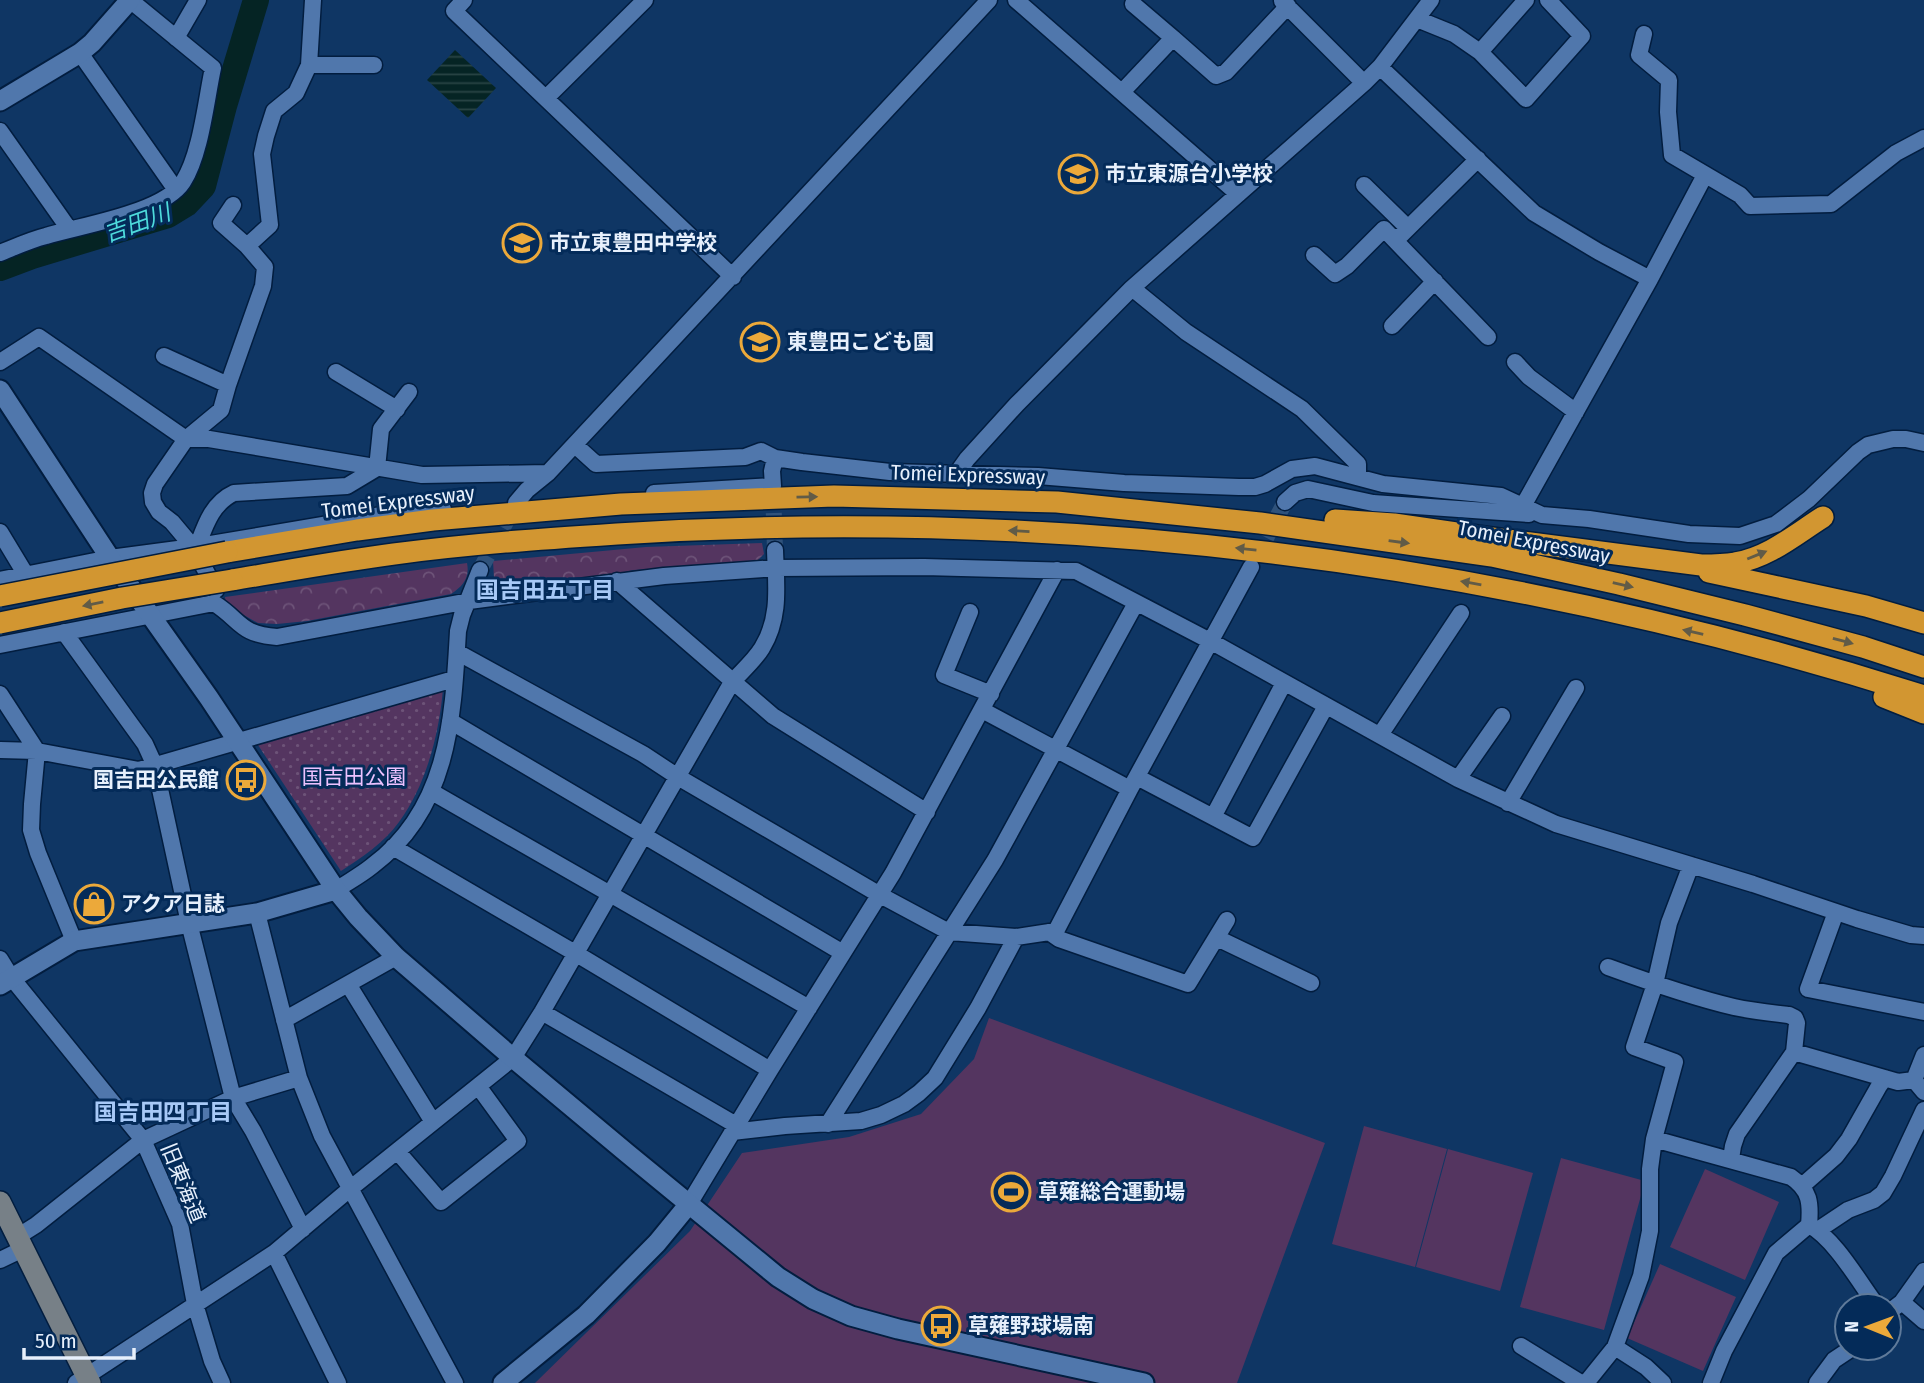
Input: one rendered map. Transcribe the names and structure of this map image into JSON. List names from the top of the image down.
{
  "streets": {
    "highway": ["Tomei Expressway"],
    "street": ["旧東海道"]
  },
  "districts": ["国吉田五丁目", "国吉田四丁目"],
  "water": ["吉田川"],
  "parks": ["国吉田公園"],
  "places": {
    "school or university": ["市立東源台小学校", "市立東豊田中学校", "東豊田こども園"],
    "bus stop": ["国吉田公民館", "草薙野球場南"],
    "shop": ["アクア日誌"],
    "sports": ["草薙総合運動場"]
  },
  "scale_bar": "50 m",
  "north": "left"
}
